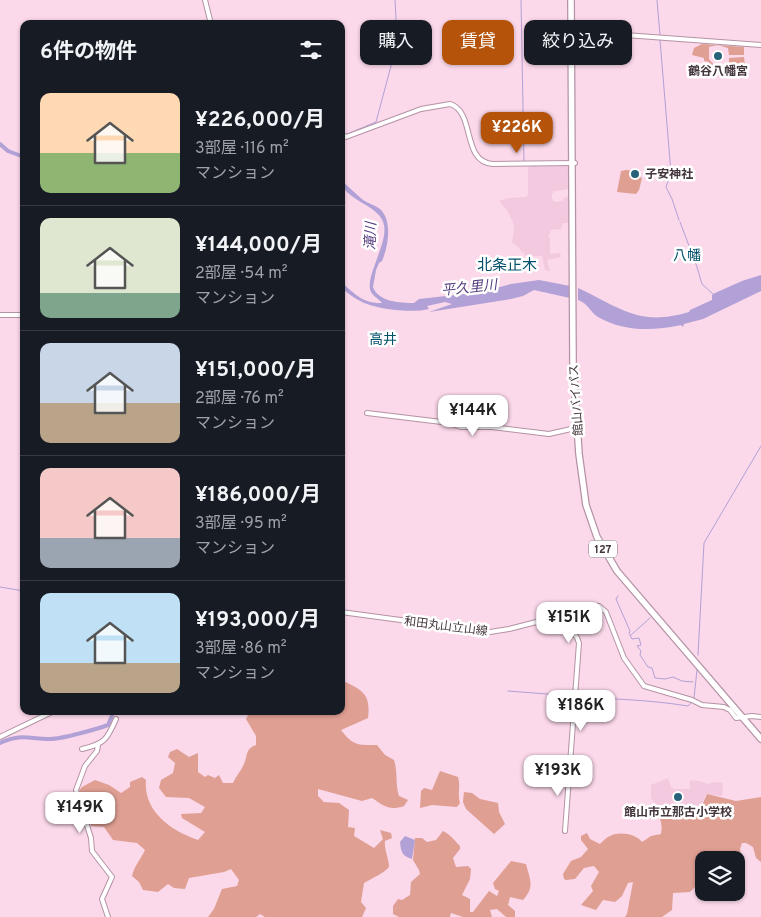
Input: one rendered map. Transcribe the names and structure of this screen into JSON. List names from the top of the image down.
{
  "streets": {
    "highway": ["館山バイパス", "127"],
    "street": ["和田丸山立山線"]
  },
  "crossings": [
    ["館山バイパス", "和田丸山立山線"]
  ],
  "districts": ["八幡", "北条正木", "高井"],
  "water": ["滝川", "平久里川"],
  "places": ["鶴谷八幡宮", "子安神社", "館山市立那古小学校"],
  "page": {
    "chip": ["購入", "賃貸", "絞り込み"],
    "heading": "6件の物件",
    "list": [
      {
        "name": "¥226,000/月",
        "note": "3部屋 · 116 m² · マンション"
      },
      {
        "name": "¥144,000/月",
        "note": "2部屋 · 54 m² · マンション"
      },
      {
        "name": "¥151,000/月",
        "note": "2部屋 · 76 m² · マンション"
      },
      {
        "name": "¥186,000/月",
        "note": "3部屋 · 95 m² · マンション"
      },
      {
        "name": "¥193,000/月",
        "note": "3部屋 · 86 m² · マンション"
      }
    ],
    "price": [
      "¥226K",
      "¥144K",
      "¥151K",
      "¥186K",
      "¥193K",
      "¥149K"
    ]
  }
}
